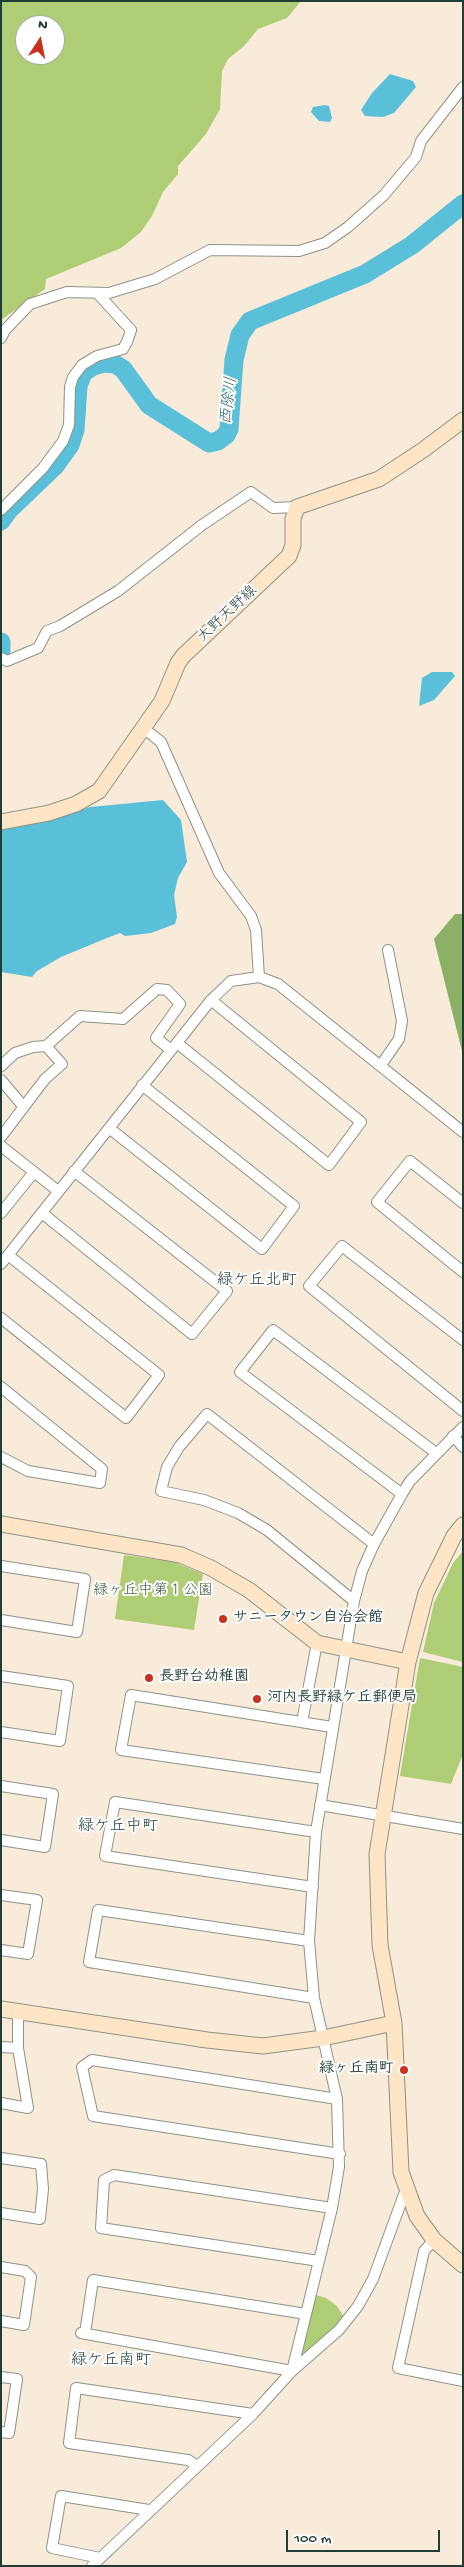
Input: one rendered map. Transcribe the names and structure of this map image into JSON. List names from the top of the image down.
{
  "streets": {
    "street": ["大野天野線"]
  },
  "districts": ["緑ケ丘北町", "緑ケ丘中町", "緑ケ丘南町"],
  "water": ["西除川"],
  "parks": ["緑ヶ丘中第１公園"],
  "places": [
    "サニータウン自治会館",
    "長野台幼稚園",
    "河内長野緑ケ丘郵便局",
    "緑ヶ丘南町"
  ],
  "scale_bar": "100 m",
  "north": "top"
}
